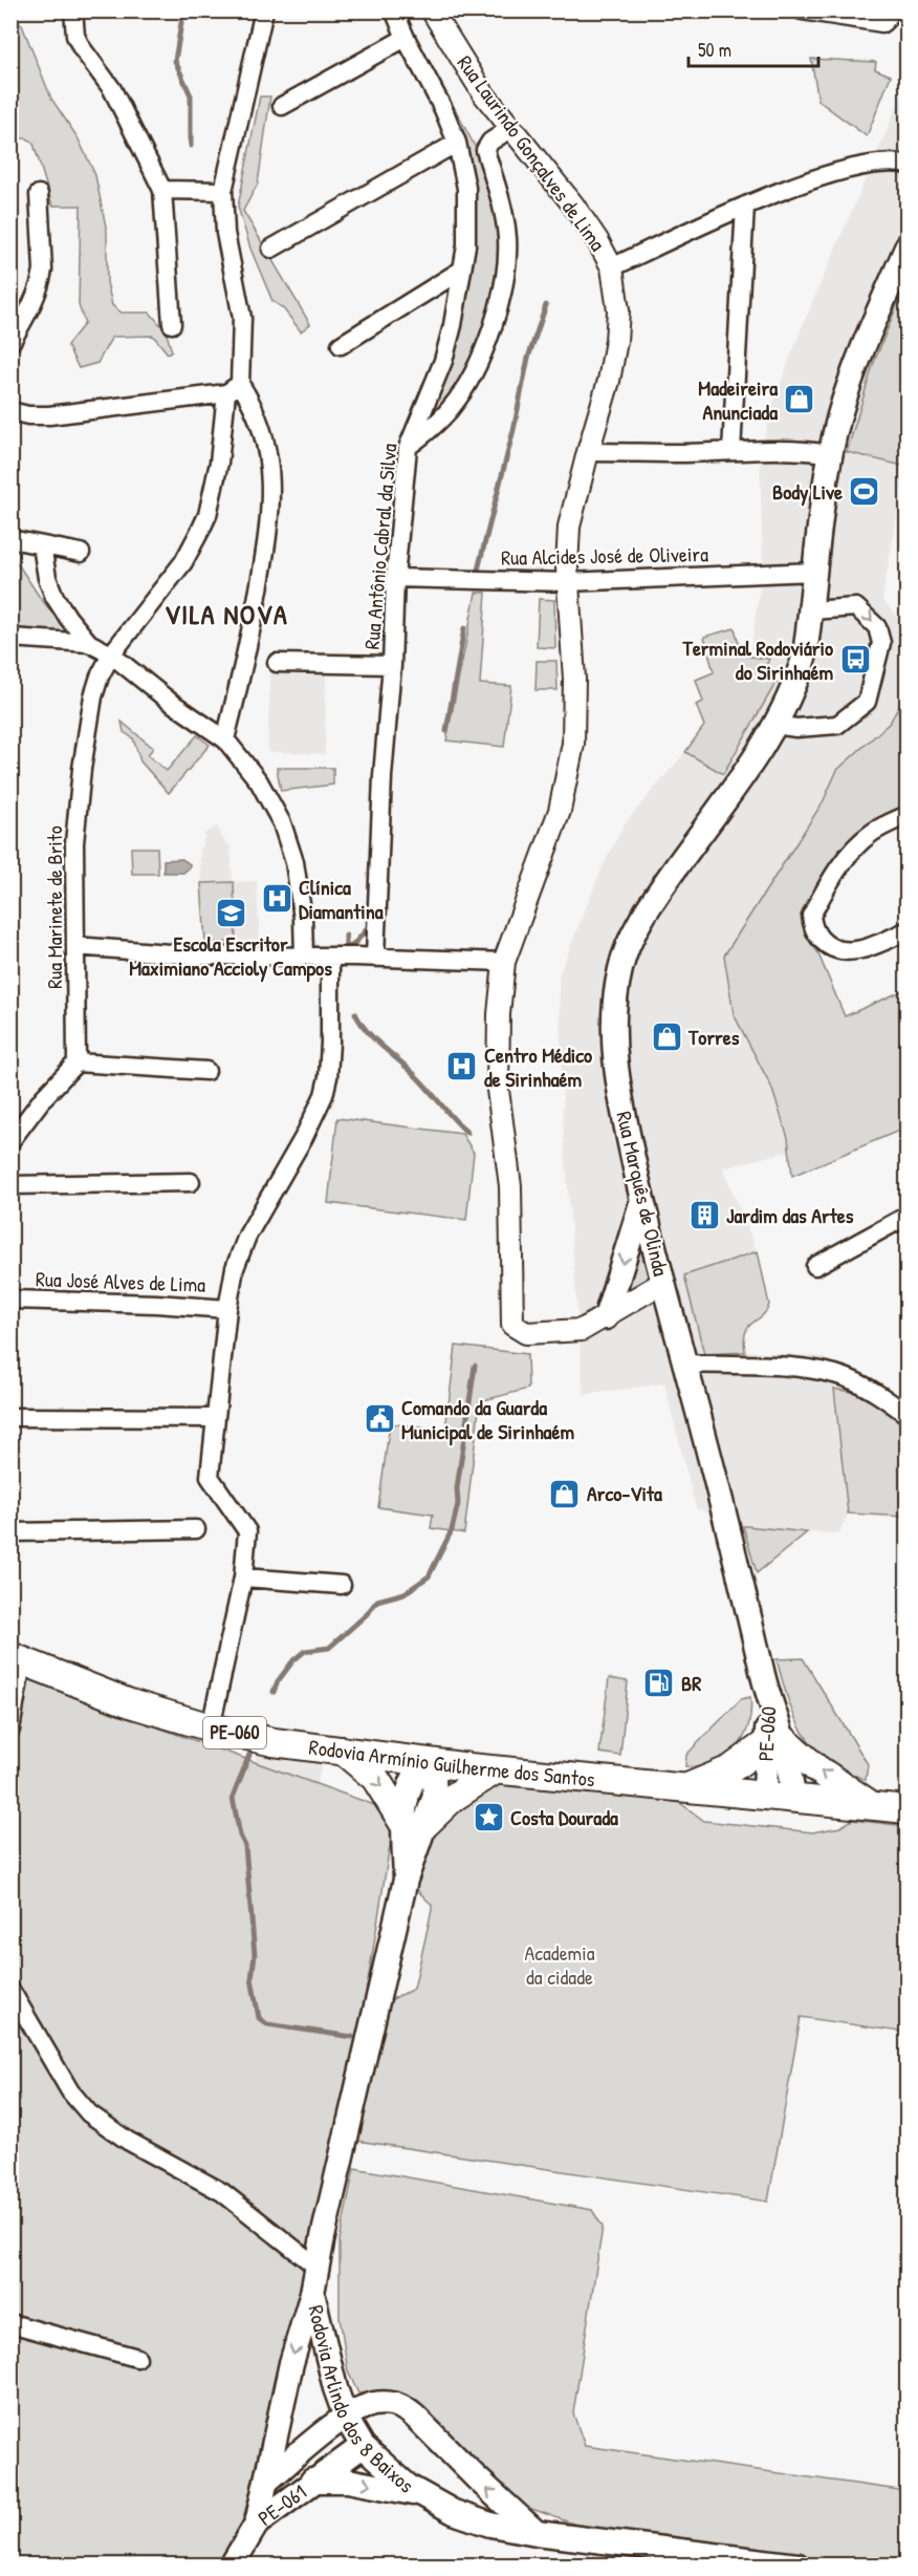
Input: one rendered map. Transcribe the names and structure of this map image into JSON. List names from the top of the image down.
{
  "streets": {
    "main road": [
      "Rua Marquês de Olinda",
      "PE-060",
      "Rodovia Armínio Guilherme dos Santos",
      "Rodovia Arlindo dos 8 Baixos",
      "PE-061"
    ],
    "street": [
      "Rua Laurindo Gonçalves de Lima",
      "Rua Antônio Cabral da Silva",
      "Rua Alcides José de Oliveira",
      "Rua Marinete de Brito",
      "Rua José Alves de Lima"
    ]
  },
  "crossings": [
    ["Rua Laurindo Gonçalves de Lima", "Rua Alcides José de Oliveira"],
    ["Rua Laurindo Gonçalves de Lima", "Rua Marquês de Olinda"],
    ["Rua Antônio Cabral da Silva", "Rua Alcides José de Oliveira"],
    ["Rua Alcides José de Oliveira", "Rua Marquês de Olinda"],
    ["Rua Marquês de Olinda", "PE-060"],
    ["PE-060", "Rodovia Armínio Guilherme dos Santos"],
    ["Rodovia Armínio Guilherme dos Santos", "Rodovia Arlindo dos 8 Baixos"],
    ["Rodovia Arlindo dos 8 Baixos", "PE-061"]
  ],
  "districts": ["VILA NOVA"],
  "parks": ["Academia da cidade"],
  "places": {
    "shop": ["Madeireira Anunciada", "Torres", "Arco-Vita"],
    "sports": ["Body Live"],
    "bus stop": ["Terminal Rodoviário do Sirinhaém"],
    "hospital": ["Clínica Diamantina", "Centro Médico de Sirinhaém"],
    "school or university": ["Escola Escritor Maximiano Accioly Campos"],
    "building": ["Jardim das Artes"],
    "public building": ["Comando da Guarda Municipal de Sirinhaém"],
    "fuel station": ["BR"],
    "place": ["Costa Dourada"]
  },
  "scale_bar": "50 m"
}
